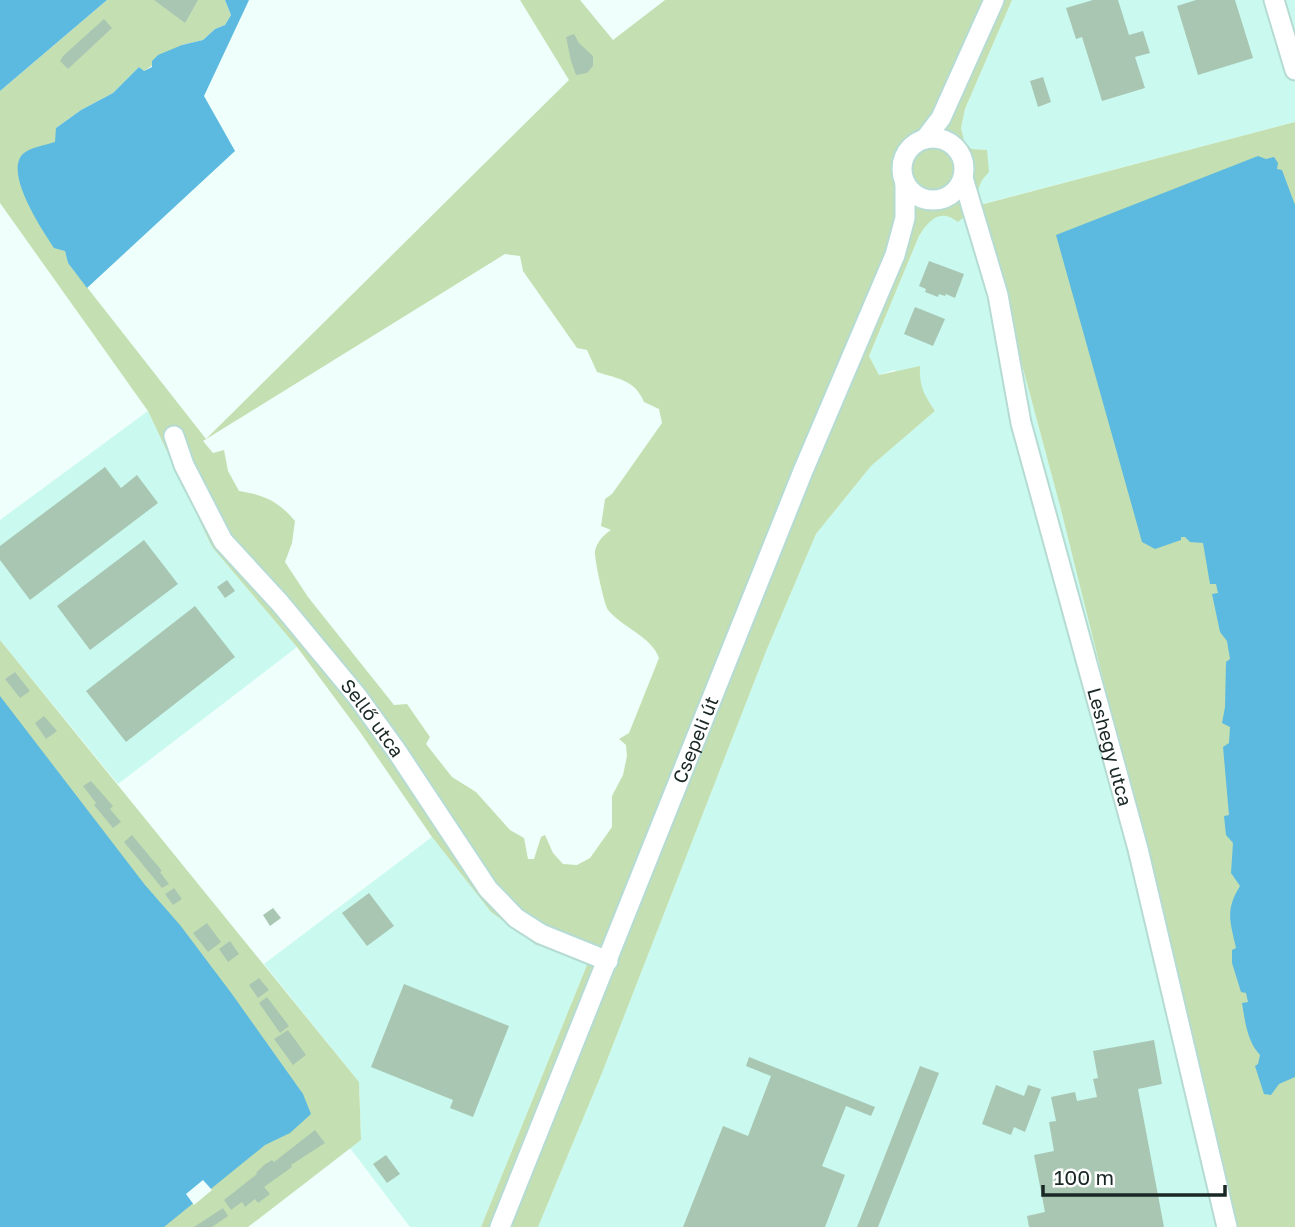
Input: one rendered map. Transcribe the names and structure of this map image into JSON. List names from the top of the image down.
{
  "streets": {
    "street": ["Sellő utca", "Csepeli út", "Leshegy utca"]
  },
  "crossings": [
    ["Sellő utca", "Csepeli út"],
    ["Csepeli út", "Leshegy utca"]
  ],
  "scale_bar": "100 m"
}
